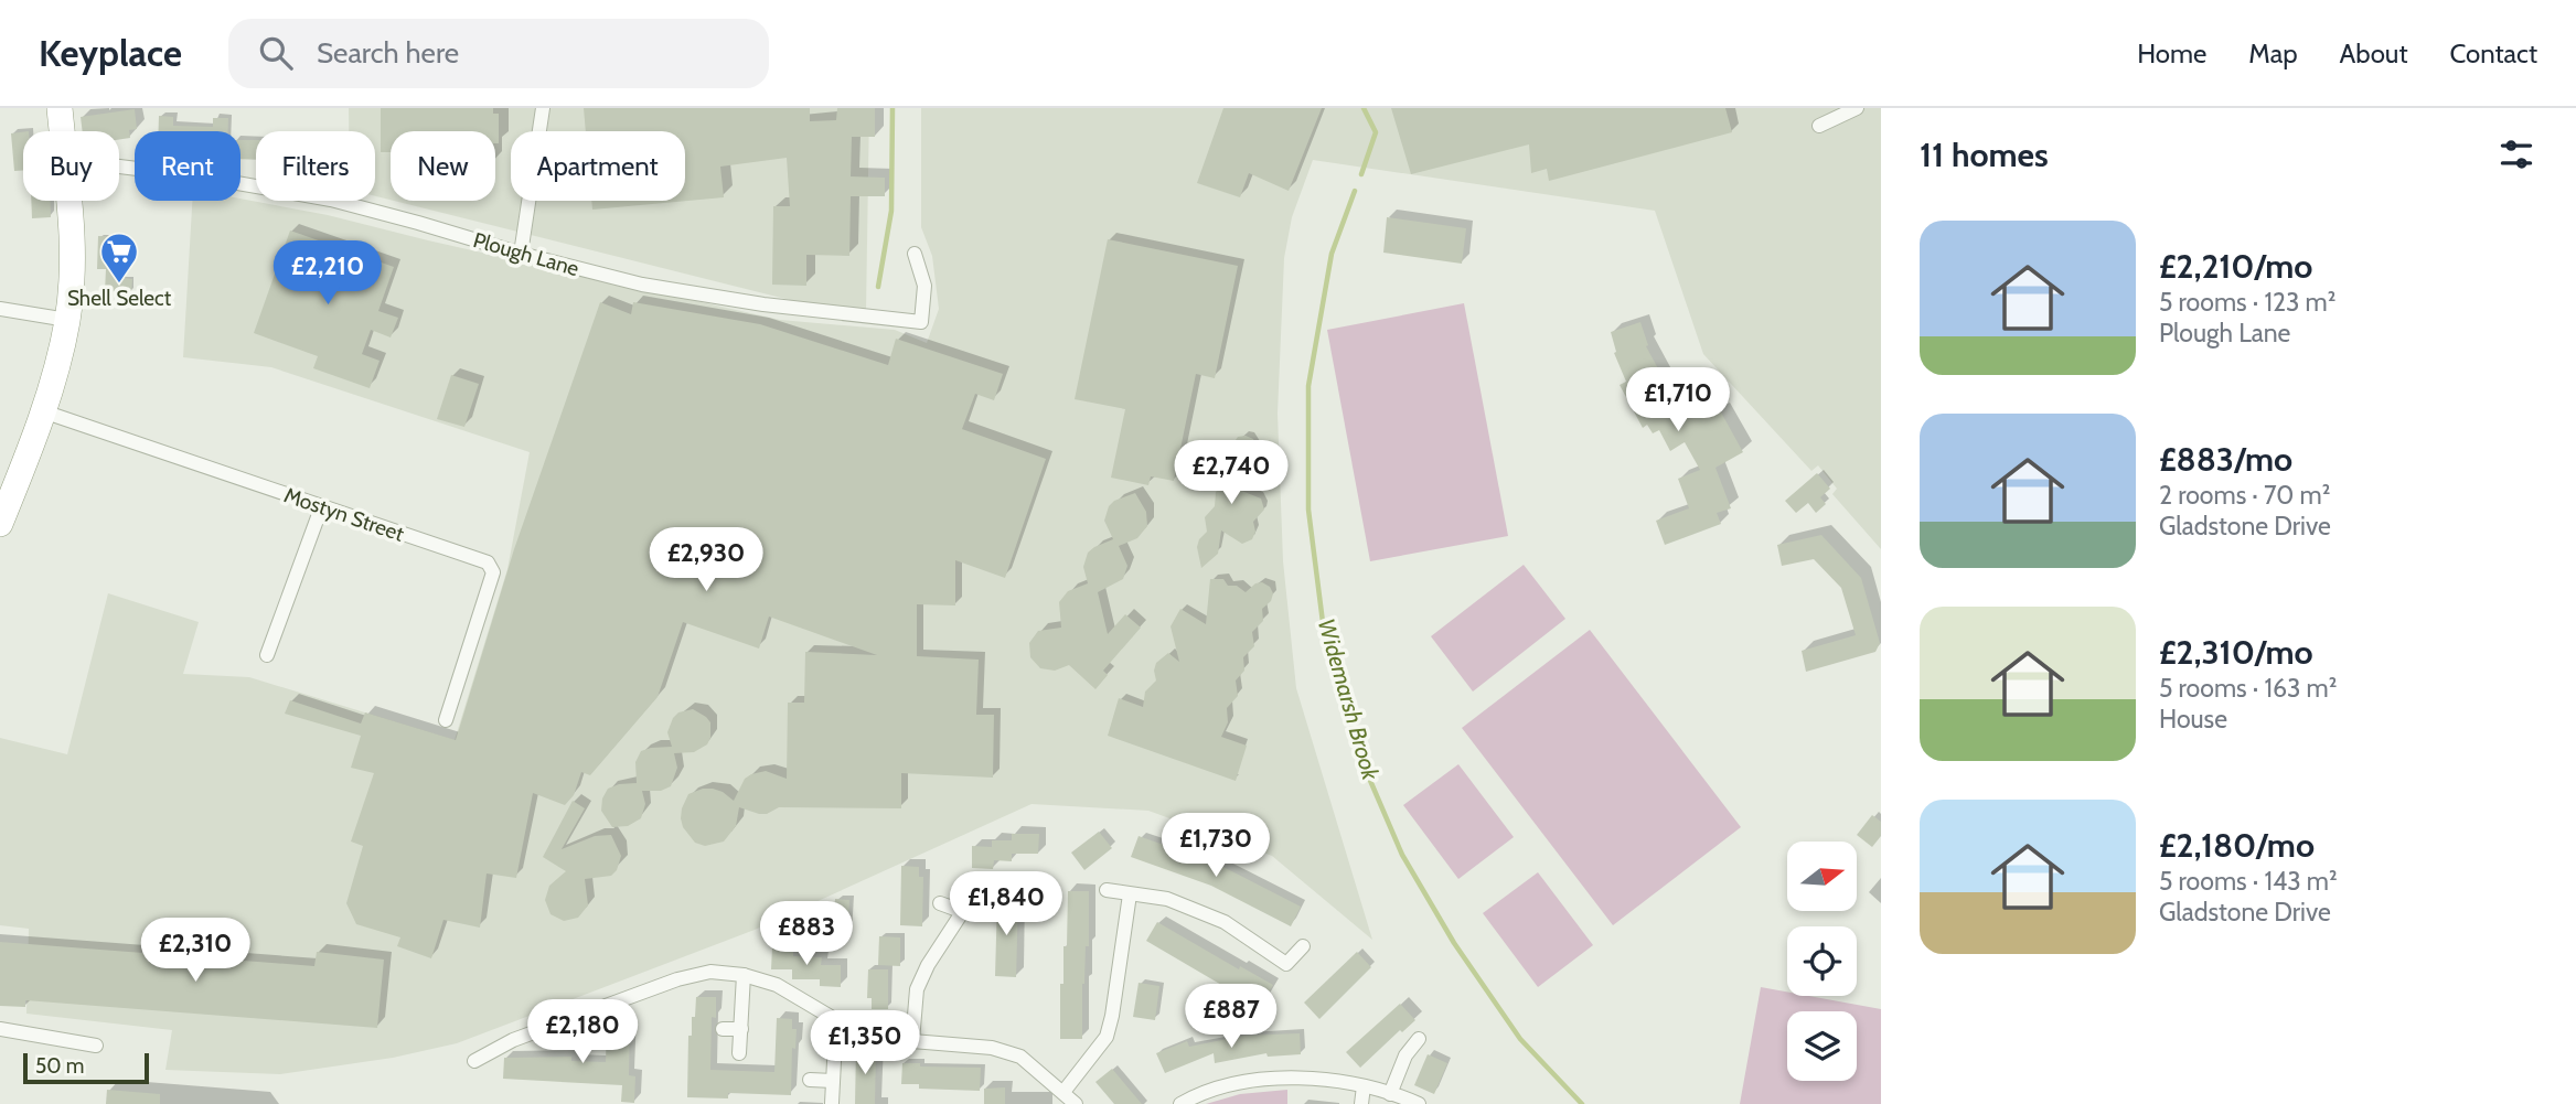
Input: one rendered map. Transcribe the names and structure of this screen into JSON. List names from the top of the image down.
{
  "streets": {
    "street": ["Plough Lane", "Mostyn Street"]
  },
  "water": ["Widemarsh Brook"],
  "places": {
    "supermarket": ["Shell Select"]
  },
  "scale_bar": "50 m",
  "north": "right",
  "page": {
    "header": "Keyplace",
    "search": "Search here",
    "nav": [
      "Home",
      "Map",
      "About",
      "Contact"
    ],
    "heading": "11 homes",
    "chip": [
      "Buy",
      "Rent",
      "Filters",
      "New",
      "Apartment"
    ],
    "list": [
      {
        "name": "£2,210/mo",
        "note": "5 rooms · 123 m² · Plough Lane"
      },
      {
        "name": "£883/mo",
        "note": "2 rooms · 70 m² · Gladstone Drive"
      },
      {
        "name": "£2,310/mo",
        "note": "5 rooms · 163 m² · House"
      },
      {
        "name": "£2,180/mo",
        "note": "5 rooms · 143 m² · Gladstone Drive"
      }
    ],
    "price": [
      "£2,210",
      "£1,710",
      "£2,740",
      "£2,930",
      "£1,730",
      "£1,840",
      "£883",
      "£2,310",
      "£887",
      "£2,180",
      "£1,350"
    ],
    "scale": "50 m"
  }
}
